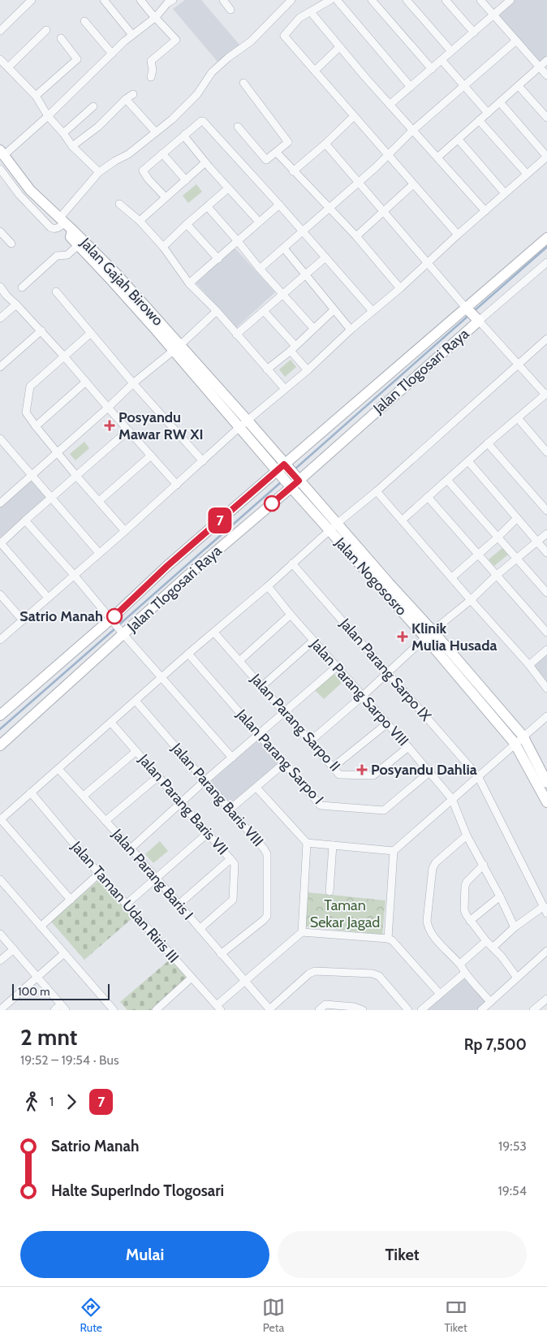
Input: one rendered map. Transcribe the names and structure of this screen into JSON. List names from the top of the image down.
{
  "streets": {
    "street": [
      "Jalan Gajah Birowo",
      "Jalan Tlogosari Raya",
      "Jalan Nogososro",
      "Jalan Parang Sarpo IX",
      "Jalan Parang Sarpo VIII",
      "Jalan Parang Sarpo II",
      "Jalan Parang Sarpo I",
      "Jalan Parang Baris VIII",
      "Jalan Parang Baris VII",
      "Jalan Parang Baris I",
      "Jalan Taman Udan Riris III"
    ]
  },
  "crossings": [
    ["Jalan Gajah Birowo", "Jalan Tlogosari Raya"],
    ["Jalan Gajah Birowo", "Jalan Nogososro"],
    ["Jalan Tlogosari Raya", "Jalan Nogososro"],
    ["Jalan Parang Sarpo VIII", "Jalan Parang Sarpo II"],
    ["Jalan Parang Sarpo VIII", "Jalan Parang Sarpo I"],
    ["Jalan Parang Baris VIII", "Jalan Parang Baris I"],
    ["Jalan Parang Baris VII", "Jalan Parang Baris I"]
  ],
  "parks": ["Taman Sekar Jagad"],
  "places": {
    "health": ["Posyandu Mawar RW XI", "Klinik Mulia Husada", "Posyandu Dahlia"],
    "other": ["Satrio Manah"]
  },
  "lines": ["bus line 7"],
  "scale_bar": "100 m",
  "page": {
    "on_map": "7",
    "scale": "100 m",
    "heading": ["2 mnt", "19:52 – 19:54 · Bus", "Rp 7,500"],
    "legs": ["1", "7"],
    "list": [
      {
        "name": "Satrio Manah",
        "value": "19:53"
      },
      {
        "name": "Halte SuperIndo Tlogosari",
        "value": "19:54"
      }
    ],
    "buttons": ["Mulai", "Tiket"],
    "tabs": ["Rute", "Peta", "Tiket"]
  }
}
